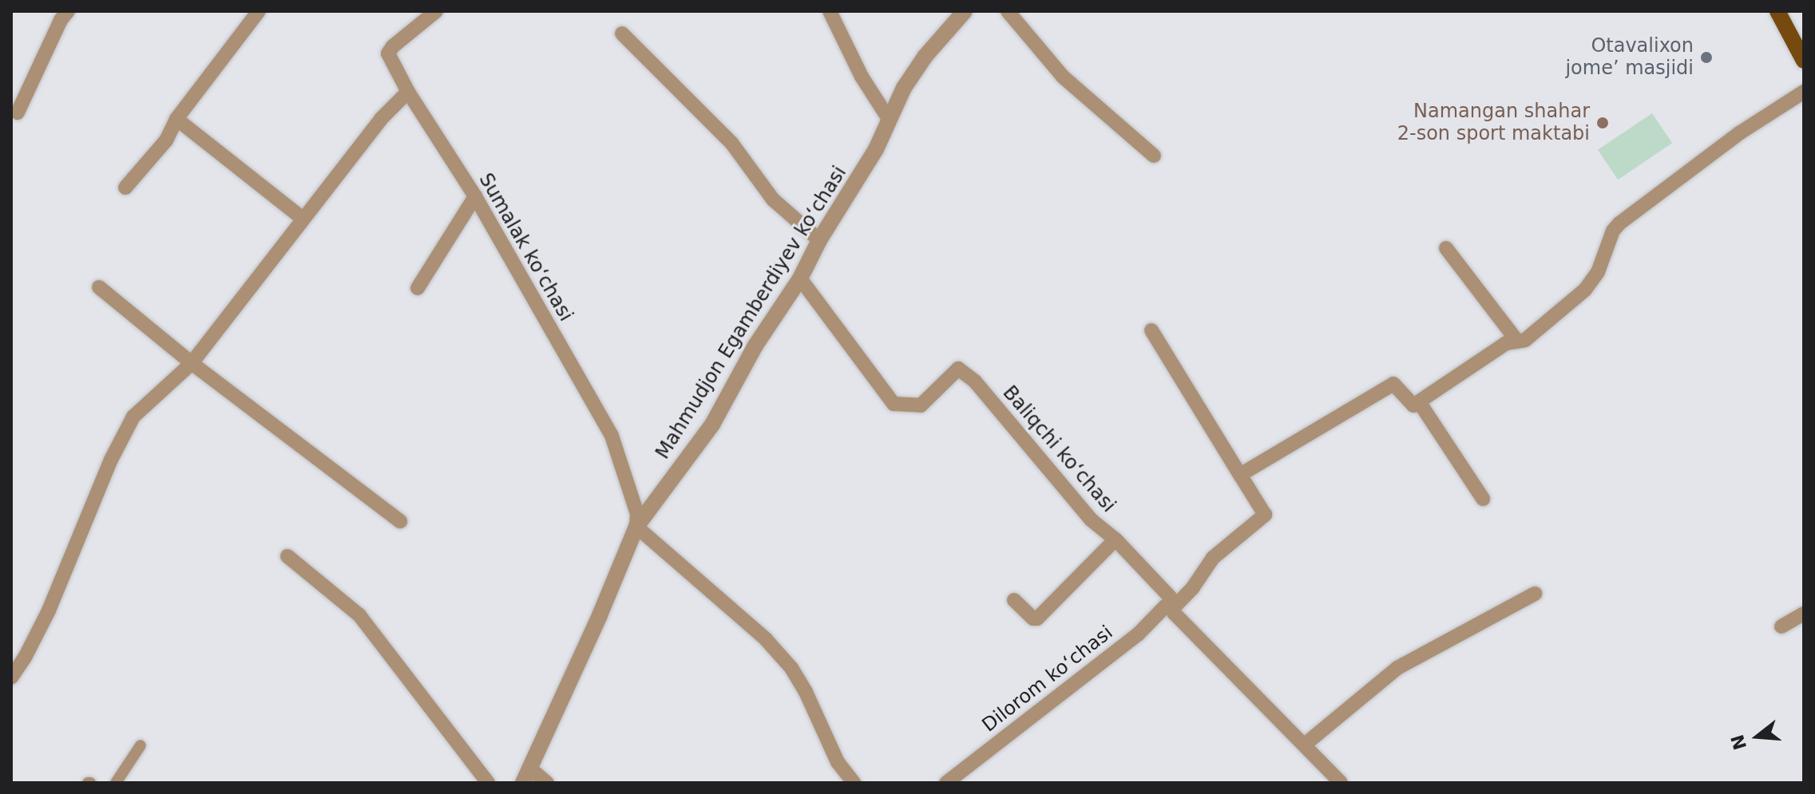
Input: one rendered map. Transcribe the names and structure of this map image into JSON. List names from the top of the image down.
{
  "streets": {
    "street": [
      "Sumalak koʻchasi",
      "Mahmudjon Egamberdiyev koʻchasi",
      "Baliqchi koʻchasi",
      "Dilorom koʻchasi"
    ]
  },
  "crossings": [
    ["Sumalak koʻchasi", "Mahmudjon Egamberdiyev koʻchasi"],
    ["Mahmudjon Egamberdiyev koʻchasi", "Baliqchi koʻchasi"],
    ["Baliqchi koʻchasi", "Dilorom koʻchasi"]
  ],
  "places": ["Otavalixon jome’ masjidi", "Namangan shahar 2-son sport maktabi"],
  "north": "left"
}
